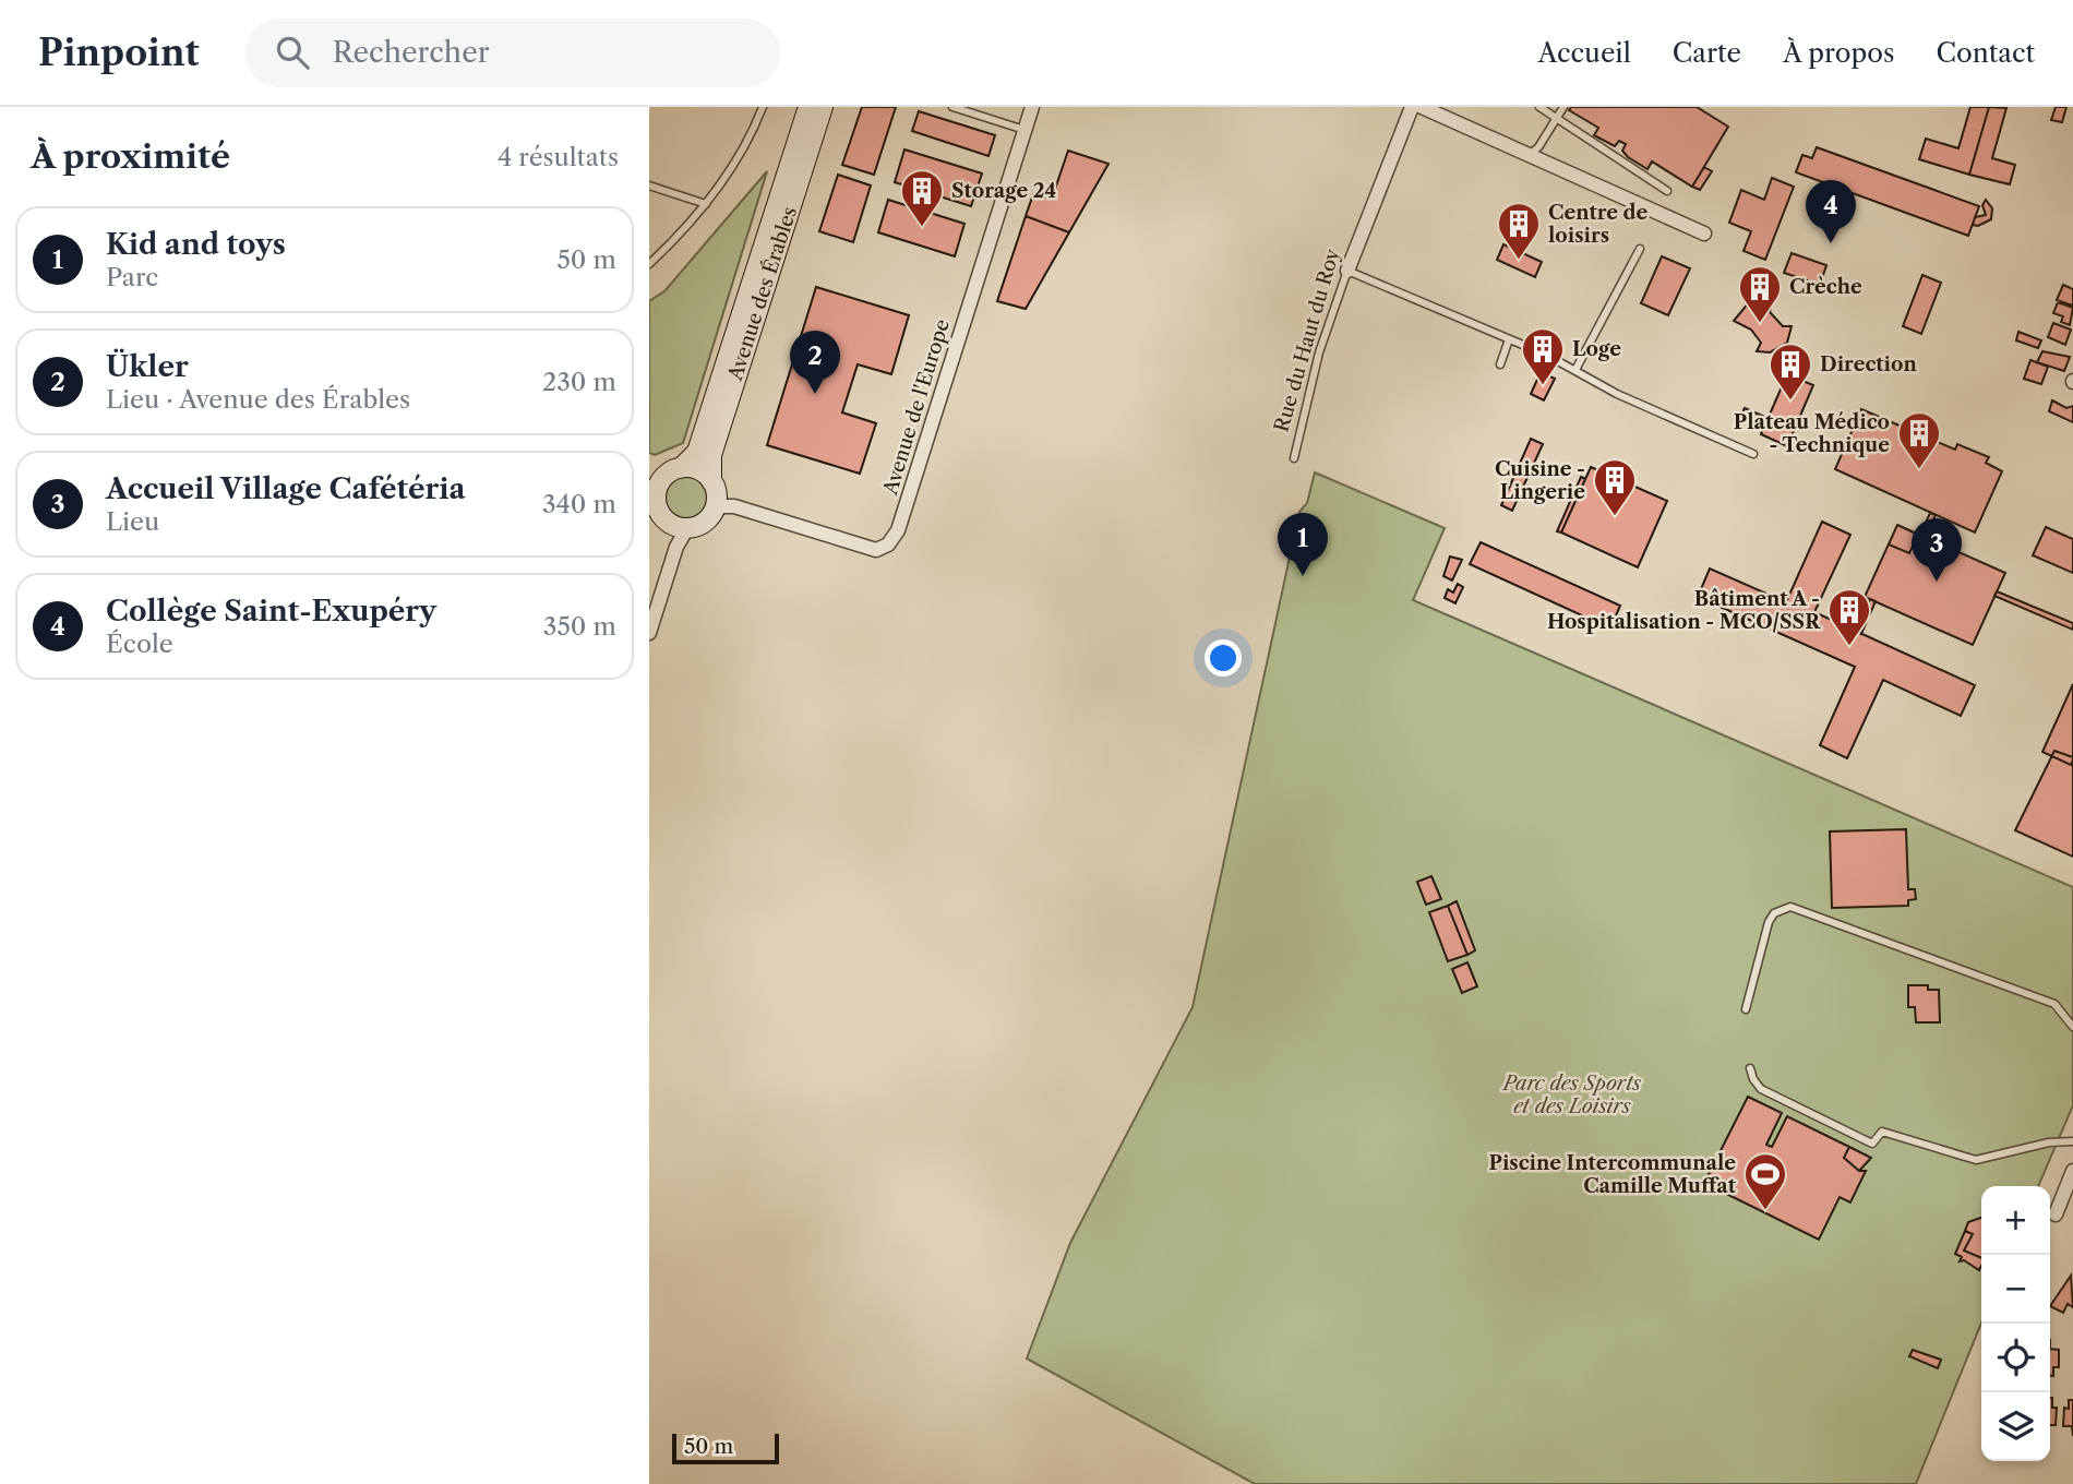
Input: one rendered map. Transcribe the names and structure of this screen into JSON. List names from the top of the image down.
{
  "streets": {
    "main road": ["Avenue des Érables"],
    "street": ["Rue du Haut du Roy", "Avenue de l'Europe"]
  },
  "crossings": [
    ["Avenue des Érables", "Avenue de l'Europe"]
  ],
  "parks": ["Parc des Sports et des Loisirs"],
  "places": {
    "building": [
      "Storage 24",
      "Centre de loisirs",
      "Crèche",
      "Loge",
      "Direction",
      "Plateau Médico - Technique",
      "Cuisine - Lingerie",
      "Bâtiment A - Hospitalisation - MCO/SSR"
    ],
    "sports": ["Piscine Intercommunale Camille Muffat"]
  },
  "scale_bar": "50 m",
  "page": {
    "header": "Pinpoint",
    "search": "Rechercher",
    "nav": [
      "Accueil",
      "Carte",
      "À propos",
      "Contact"
    ],
    "heading": ["À proximité", "4 résultats"],
    "pins": [
      "4",
      "2",
      "1",
      "3"
    ],
    "list": [
      {
        "mark": "1",
        "name": "Kid and toys",
        "note": "Parc",
        "value": "50 m"
      },
      {
        "mark": "2",
        "name": "Ükler",
        "note": "Lieu · Avenue des Érables",
        "value": "230 m"
      },
      {
        "mark": "3",
        "name": "Accueil Village Cafétéria",
        "note": "Lieu",
        "value": "340 m"
      },
      {
        "mark": "4",
        "name": "Collège Saint-Exupéry",
        "note": "École",
        "value": "350 m"
      }
    ],
    "map_buttons": ["+", "−"],
    "scale": "50 m"
  }
}
